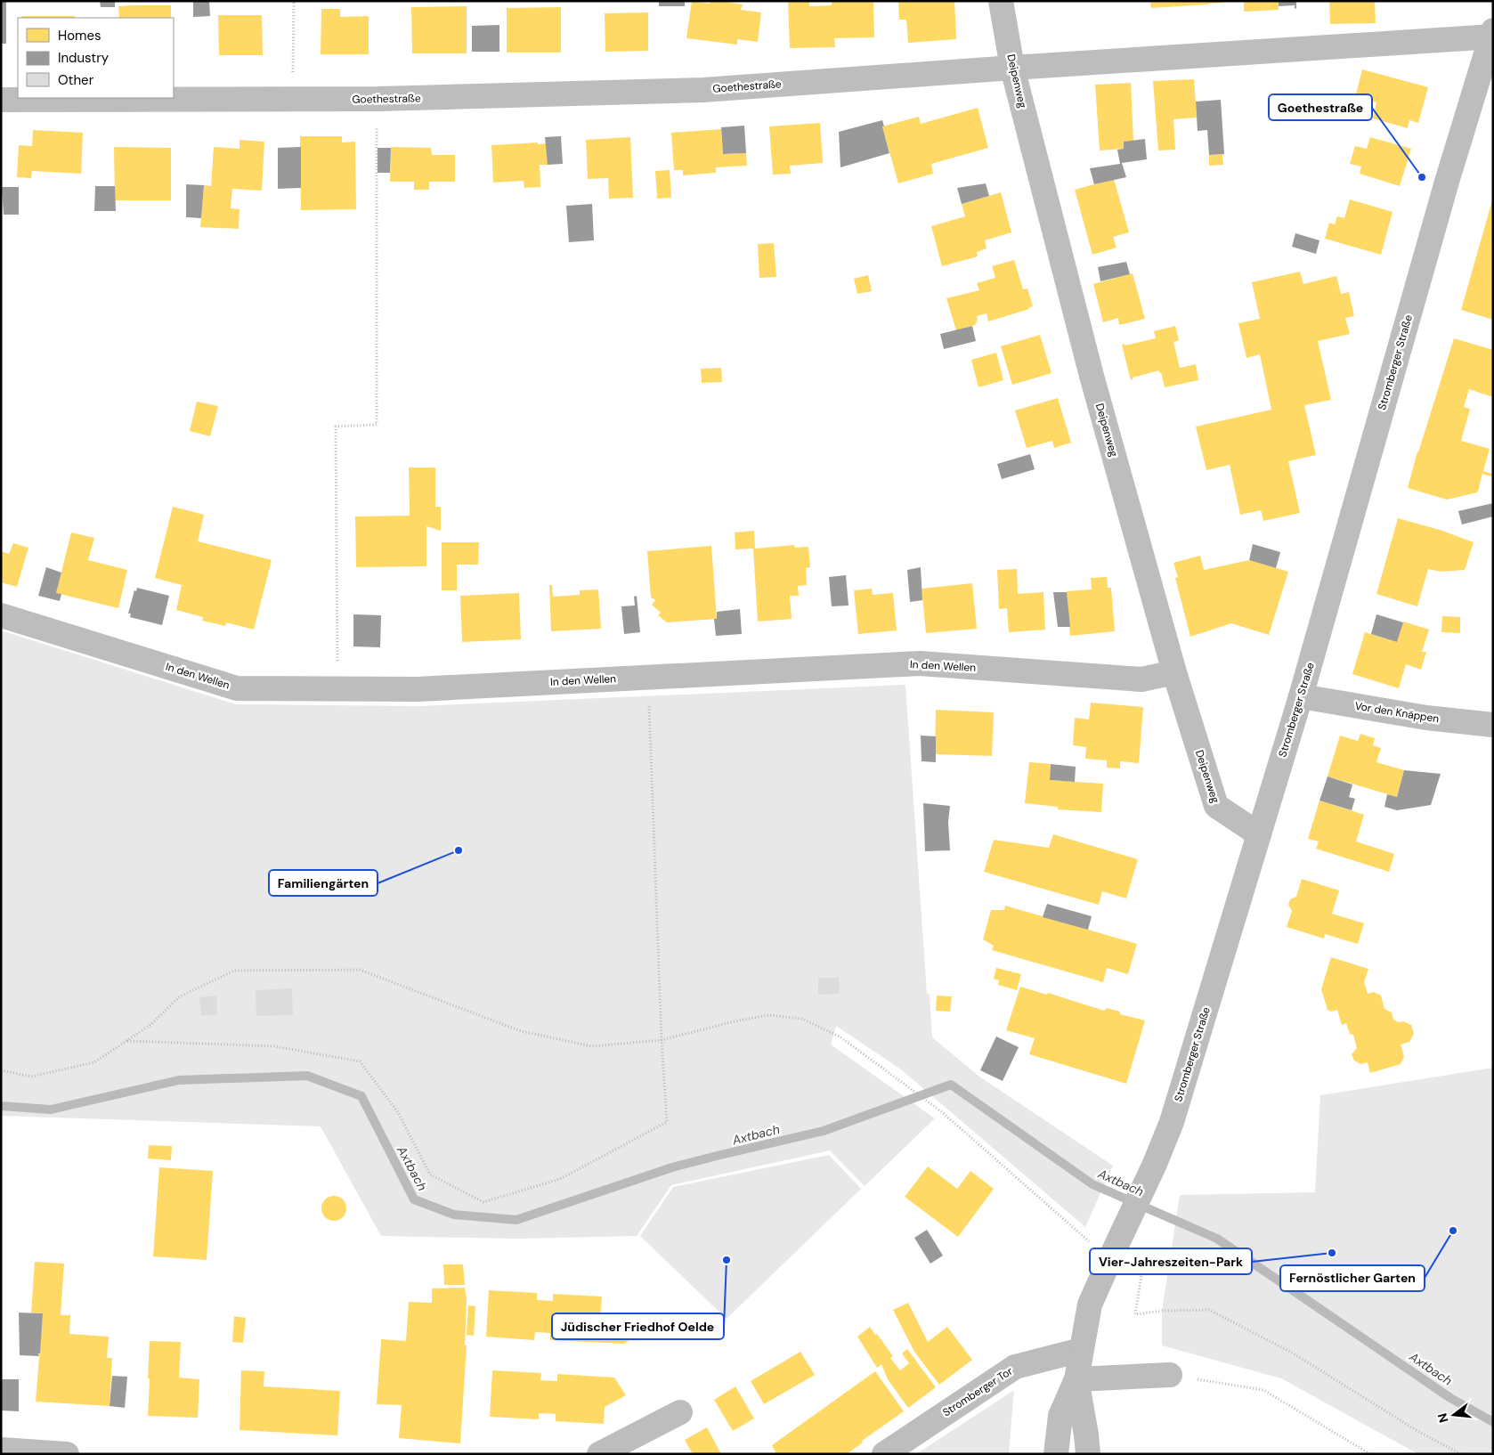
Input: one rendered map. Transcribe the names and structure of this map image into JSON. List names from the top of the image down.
{
  "streets": {
    "street": [
      "Deipenweg",
      "Goethestraße",
      "Stromberger Straße",
      "In den Wellen",
      "Vor den Knäppen",
      "Stromberger Tor"
    ]
  },
  "crossings": [
    ["Deipenweg", "Goethestraße"],
    ["Deipenweg", "Stromberger Straße"],
    ["Deipenweg", "In den Wellen"],
    ["Goethestraße", "Stromberger Straße"],
    ["Stromberger Straße", "Vor den Knäppen"],
    ["Stromberger Straße", "Stromberger Tor"]
  ],
  "water": ["Axtbach"],
  "places": [
    "Goethestraße",
    "Familiengärten",
    "Fernöstlicher Garten",
    "Vier-Jahreszeiten-Park",
    "Jüdischer Friedhof Oelde"
  ],
  "legend": ["Homes", "Industry", "Other"],
  "north": "left"
}
